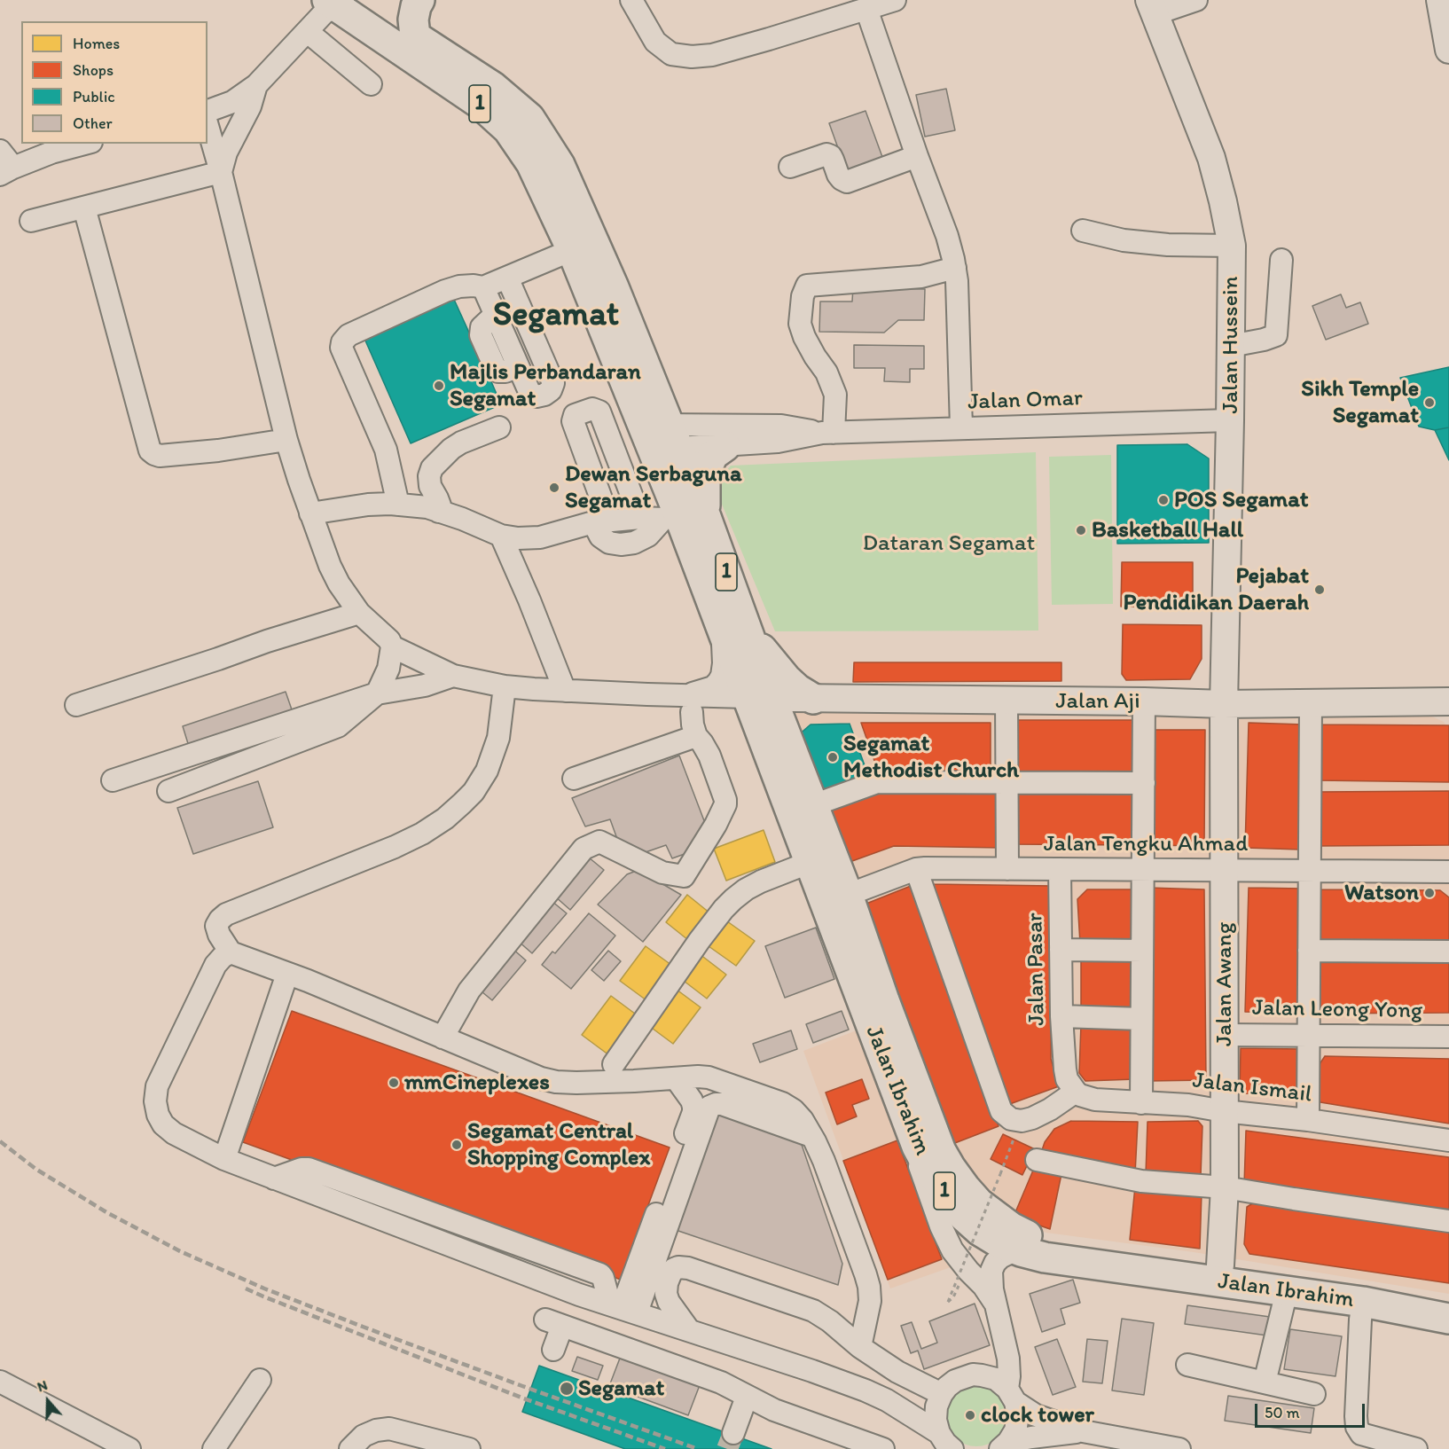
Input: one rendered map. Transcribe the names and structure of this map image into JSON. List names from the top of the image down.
{
  "streets": {
    "highway": ["1", "Jalan Ibrahim"],
    "main road": ["Jalan Hussein", "Jalan Aji", "Jalan Awang"],
    "street": [
      "Jalan Omar",
      "Jalan Tengku Ahmad",
      "Jalan Pasar",
      "Jalan Leong Yong",
      "Jalan Ismail"
    ]
  },
  "crossings": [
    ["1", "Jalan Omar"],
    ["1", "Jalan Aji"],
    ["1", "Jalan Ibrahim"],
    ["Jalan Hussein", "Jalan Omar"],
    ["Jalan Hussein", "Jalan Aji"],
    ["Jalan Hussein", "Jalan Awang"],
    ["Jalan Aji", "Jalan Awang"],
    ["Jalan Aji", "Jalan Ibrahim"],
    ["Jalan Tengku Ahmad", "Jalan Pasar"],
    ["Jalan Tengku Ahmad", "Jalan Awang"],
    ["Jalan Tengku Ahmad", "Jalan Ibrahim"],
    ["Jalan Pasar", "Jalan Ismail"],
    ["Jalan Awang", "Jalan Leong Yong"],
    ["Jalan Awang", "Jalan Ismail"],
    ["Jalan Awang", "Jalan Ibrahim"]
  ],
  "districts": ["Segamat"],
  "parks": ["Dataran Segamat"],
  "places": [
    "Majlis Perbandaran Segamat",
    "Sikh Temple Segamat",
    "Dewan Serbaguna Segamat",
    "POS Segamat",
    "Basketball Hall",
    "Pejabat Pendidikan Daerah",
    "Segamat Methodist Church",
    "Watson",
    "mmCineplexes",
    "Segamat Central Shopping Complex",
    "Segamat",
    "clock tower"
  ],
  "legend": [
    "Homes",
    "Shops",
    "Public",
    "Other"
  ],
  "scale_bar": "50 m",
  "north": "top"
}
